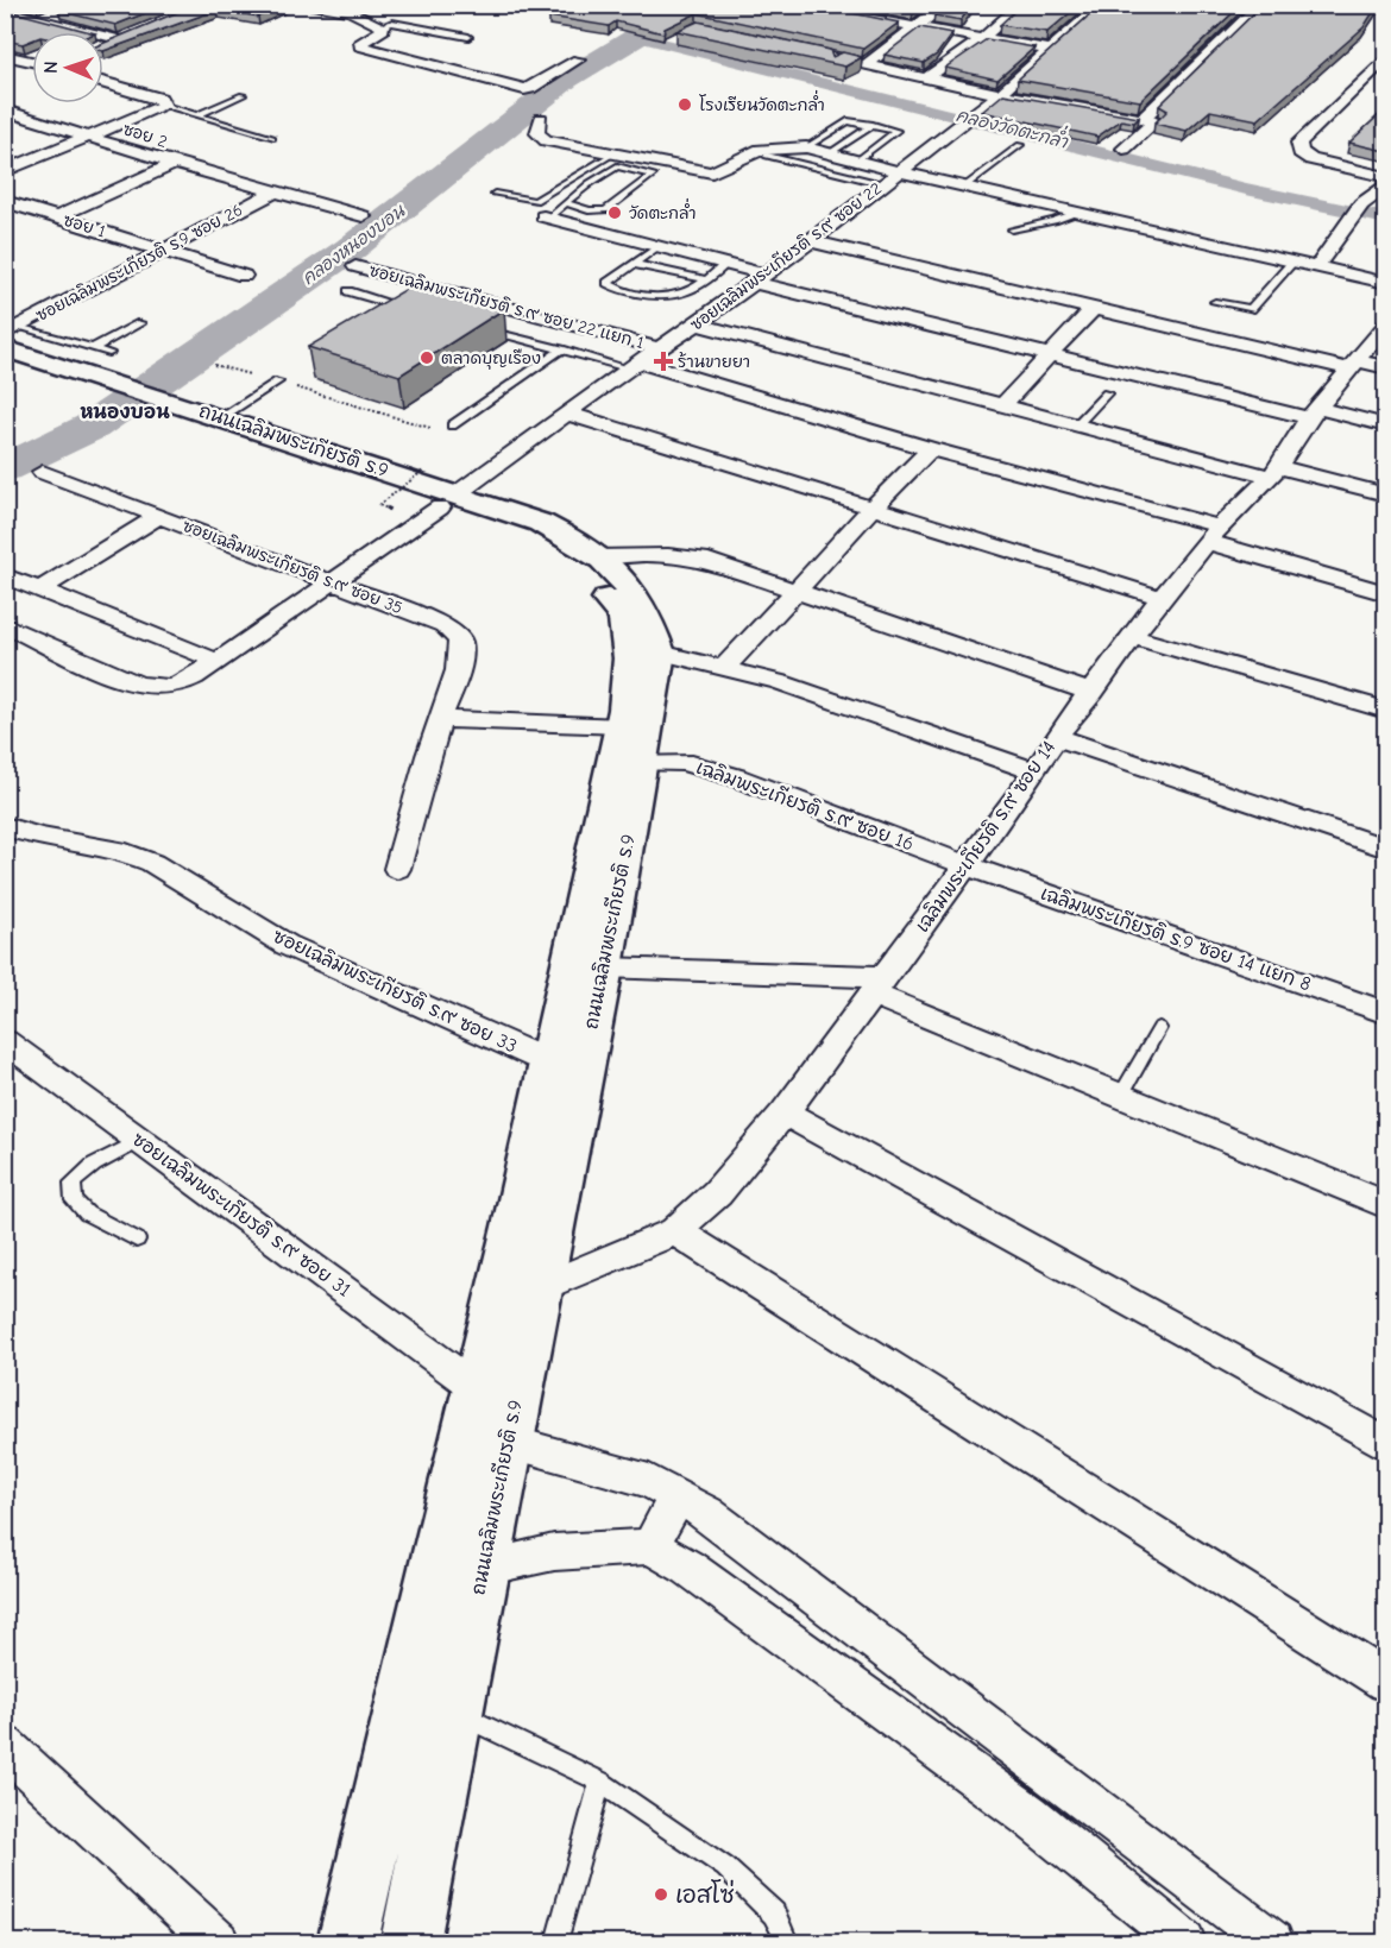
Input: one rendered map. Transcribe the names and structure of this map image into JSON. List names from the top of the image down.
{
  "streets": {
    "main road": ["ถนนเฉลิมพระเกียรติ ร.9"],
    "street": [
      "ซอย 2",
      "ซอย 1",
      "ซอยเฉลิมพระเกียรติ ร.๙ ซอย 22",
      "ซอยเฉลิมพระเกียรติ ร.9 ซอย 26",
      "ซอยเฉลิมพระเกียรติ ร.๙ ซอย 22 แยก 1",
      "ซอยเฉลิมพระเกียรติ ร.๙ ซอย 35",
      "เฉลิมพระเกียรติ ร.๙ ซอย 16",
      "เฉลิมพระเกียรติ ร.๙ ซอย 14",
      "เฉลิมพระเกียรติ ร.9 ซอย 14 แยก 8",
      "ซอยเฉลิมพระเกียรติ ร.๙ ซอย 33",
      "ซอยเฉลิมพระเกียรติ ร.๙ ซอย 31"
    ]
  },
  "crossings": [
    ["ซอย 2", "ซอยเฉลิมพระเกียรติ ร.9 ซอย 26"],
    ["ซอย 1", "ซอยเฉลิมพระเกียรติ ร.9 ซอย 26"],
    ["ซอยเฉลิมพระเกียรติ ร.๙ ซอย 22", "ซอยเฉลิมพระเกียรติ ร.๙ ซอย 22 แยก 1"],
    ["ซอยเฉลิมพระเกียรติ ร.๙ ซอย 22", "ถนนเฉลิมพระเกียรติ ร.9"],
    ["ซอยเฉลิมพระเกียรติ ร.๙ ซอย 22", "ซอยเฉลิมพระเกียรติ ร.๙ ซอย 35"],
    ["ซอยเฉลิมพระเกียรติ ร.9 ซอย 26", "ถนนเฉลิมพระเกียรติ ร.9"],
    ["ถนนเฉลิมพระเกียรติ ร.9", "เฉลิมพระเกียรติ ร.๙ ซอย 16"],
    ["ถนนเฉลิมพระเกียรติ ร.9", "เฉลิมพระเกียรติ ร.๙ ซอย 14"],
    ["ถนนเฉลิมพระเกียรติ ร.9", "ซอยเฉลิมพระเกียรติ ร.๙ ซอย 33"],
    ["ถนนเฉลิมพระเกียรติ ร.9", "ซอยเฉลิมพระเกียรติ ร.๙ ซอย 31"],
    ["เฉลิมพระเกียรติ ร.๙ ซอย 16", "เฉลิมพระเกียรติ ร.๙ ซอย 14"],
    ["เฉลิมพระเกียรติ ร.๙ ซอย 16", "เฉลิมพระเกียรติ ร.9 ซอย 14 แยก 8"],
    ["เฉลิมพระเกียรติ ร.๙ ซอย 14", "เฉลิมพระเกียรติ ร.9 ซอย 14 แยก 8"]
  ],
  "districts": ["หนองบอน"],
  "water": ["คลองวัดตะกล่ำ", "คลองหนองบอน"],
  "places": {
    "other": [
      "โรงเรียนวัดตะกล่ำ",
      "วัดตะกล่ำ",
      "ตลาดบุญเรือง",
      "เอสโซ่"
    ],
    "health": ["ร้านขายยา"]
  },
  "north": "left"
}
